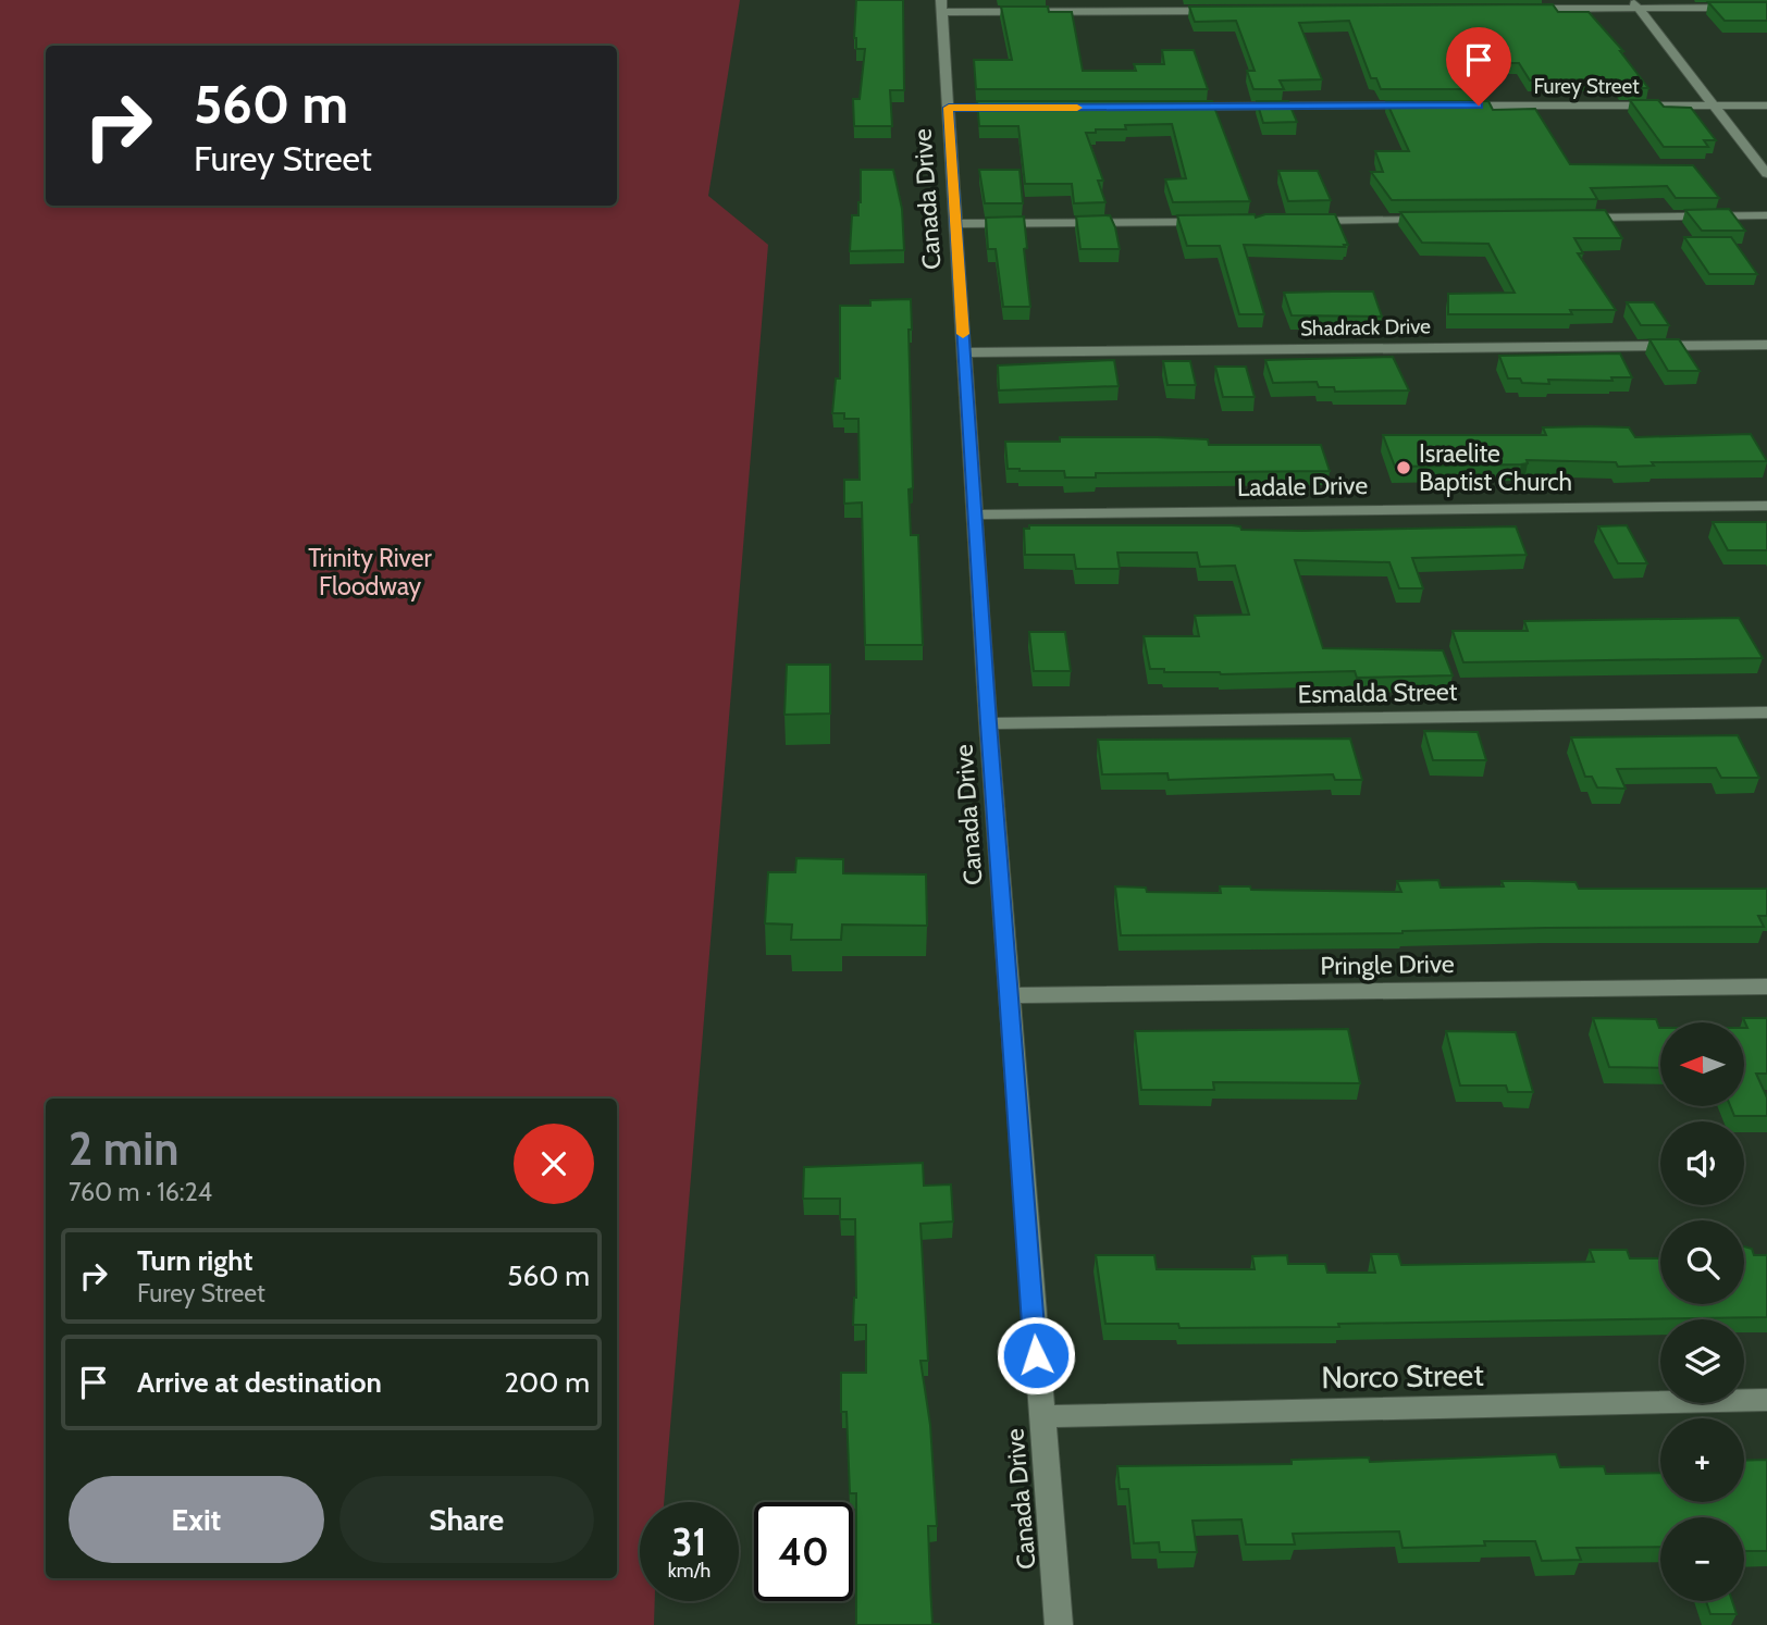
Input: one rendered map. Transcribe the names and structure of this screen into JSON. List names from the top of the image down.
{
  "streets": {
    "street": [
      "Furey Street",
      "Canada Drive",
      "Shadrack Drive",
      "Ladale Drive",
      "Esmalda Street",
      "Pringle Drive",
      "Norco Street"
    ]
  },
  "crossings": [
    ["Canada Drive", "Shadrack Drive"],
    ["Canada Drive", "Ladale Drive"],
    ["Canada Drive", "Esmalda Street"],
    ["Canada Drive", "Pringle Drive"],
    ["Canada Drive", "Norco Street"]
  ],
  "parks": ["Trinity River Floodway"],
  "places": ["Israelite Baptist Church"],
  "north": "left",
  "page": {
    "turn": ["560 m", "Furey Street"],
    "map_buttons": ["+", "−"],
    "heading": ["2 min", "760 m · 16:24"],
    "list": [
      {
        "name": "Turn right",
        "note": "Furey Street",
        "value": "560 m"
      },
      {
        "name": "Arrive at destination",
        "value": "200 m"
      }
    ],
    "buttons": ["Exit", "Share"],
    "speed": "31 km/h",
    "limit": "40"
  }
}
